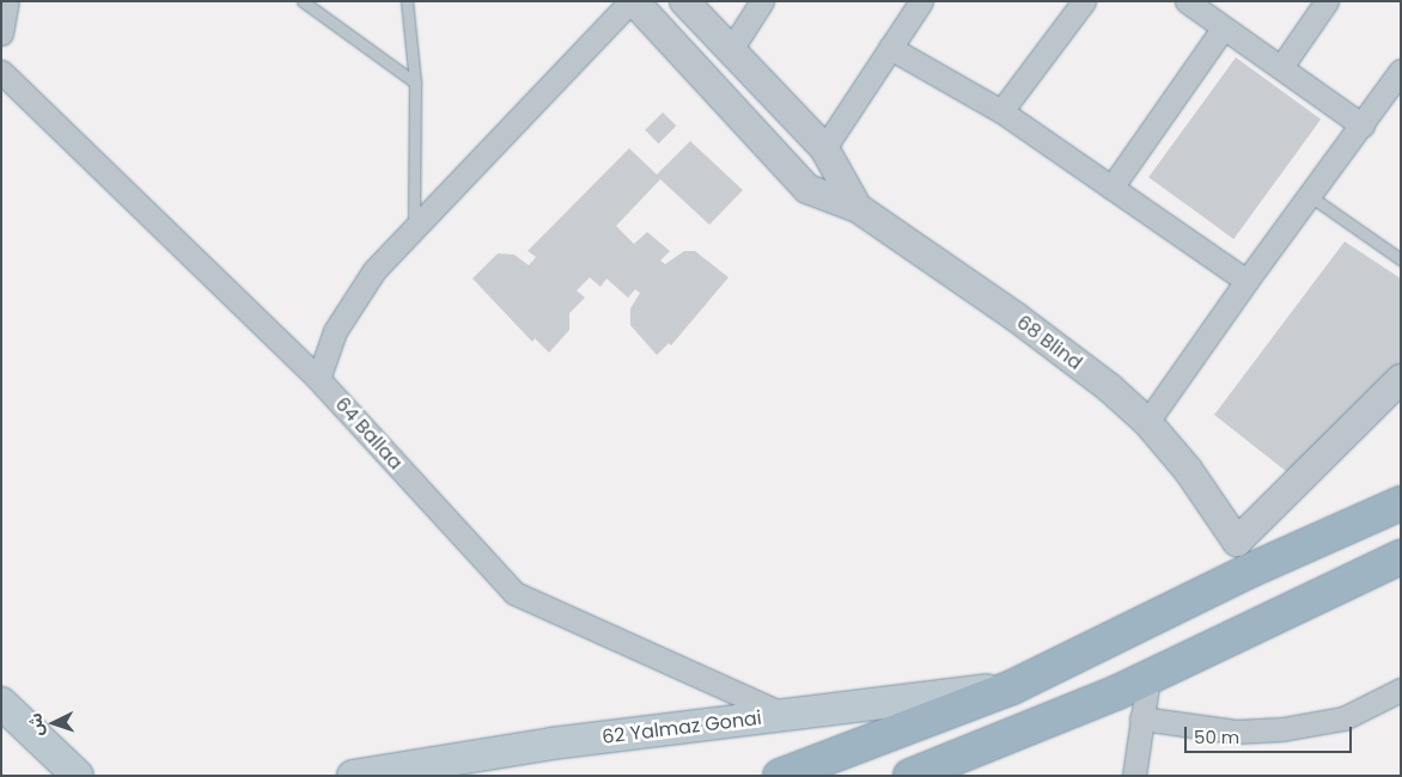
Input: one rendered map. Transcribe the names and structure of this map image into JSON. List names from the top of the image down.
{
  "streets": {
    "main road": ["62 Yalmaz Gonai"],
    "street": ["68 Blind", "64 Ballaa"]
  },
  "crossings": [
    ["64 Ballaa", "62 Yalmaz Gonai"]
  ],
  "scale_bar": "50 m",
  "north": "left"
}
